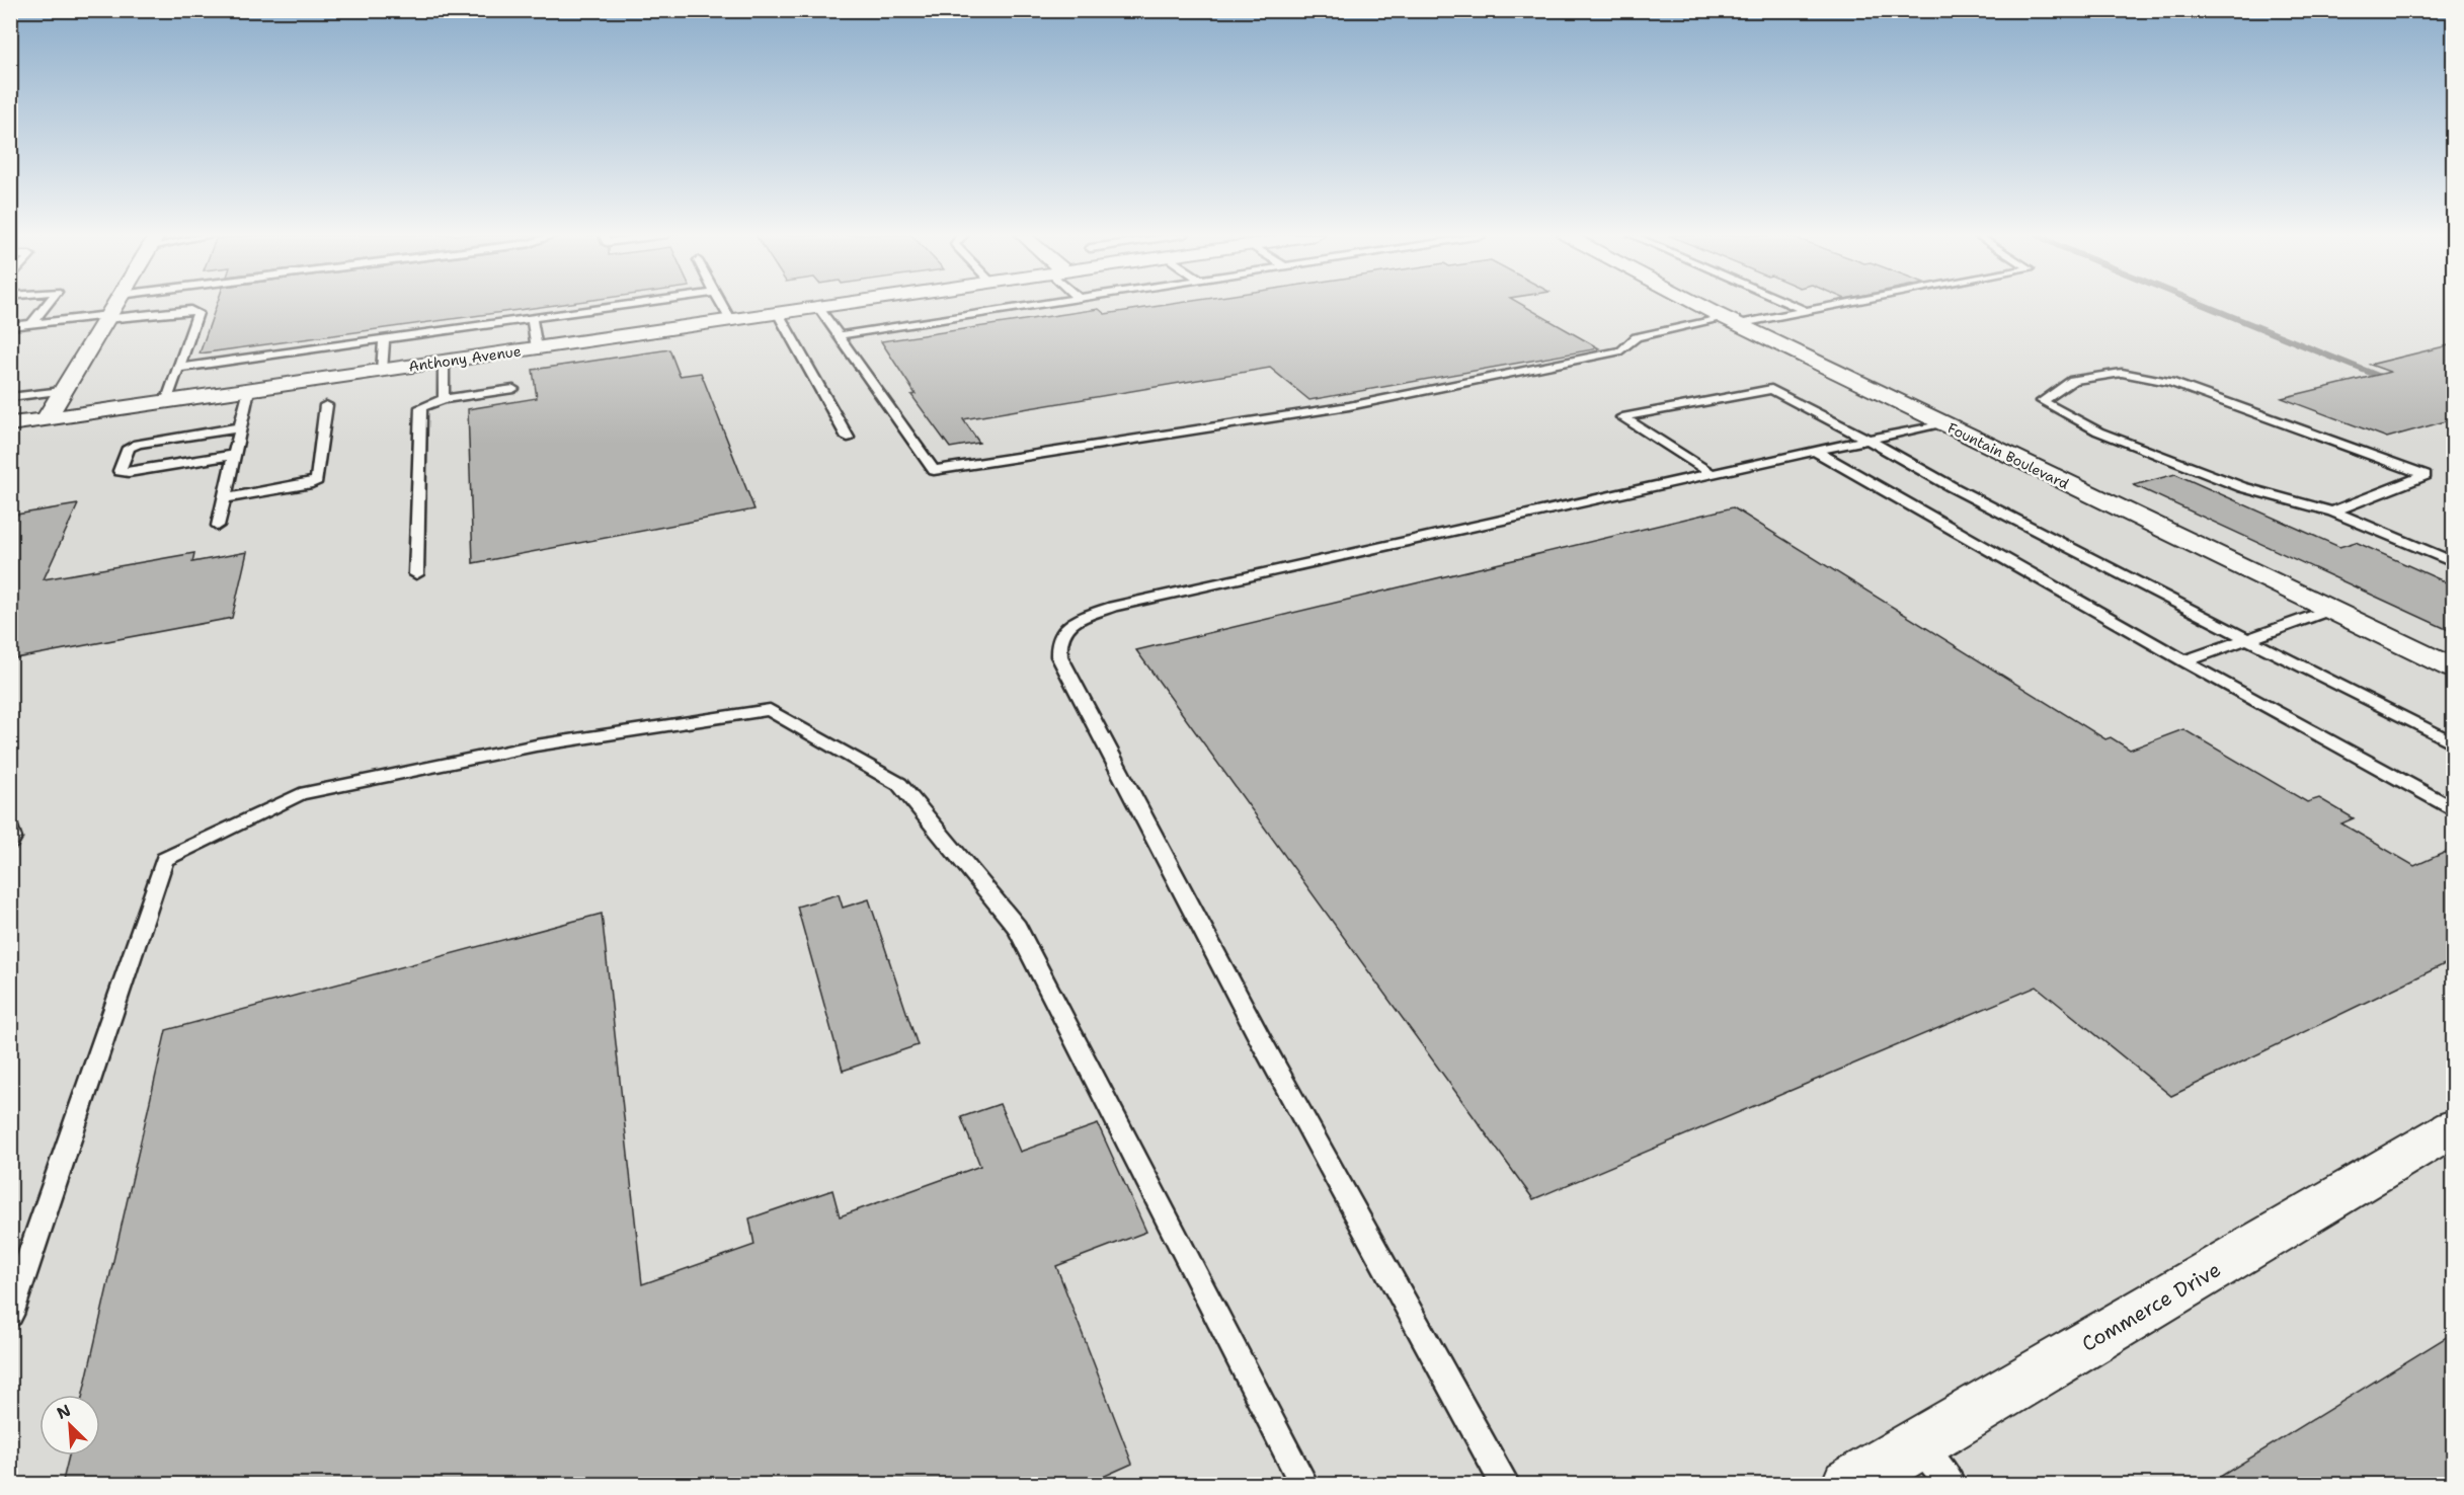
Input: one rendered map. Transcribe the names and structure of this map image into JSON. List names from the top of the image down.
{
  "streets": {
    "street": ["Anthony Avenue", "Fountain Boulevard", "Commerce Drive"]
  },
  "north": "top left"
}
